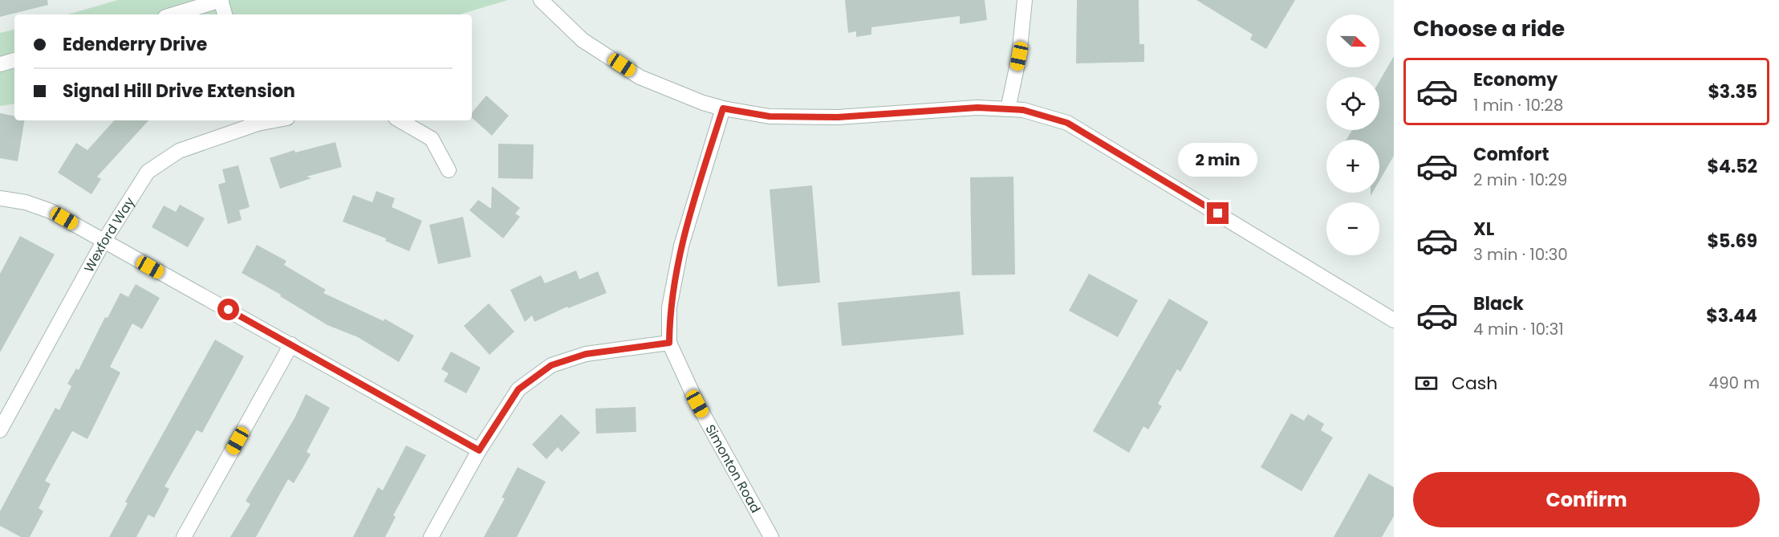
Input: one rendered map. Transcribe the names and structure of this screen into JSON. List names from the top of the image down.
{
  "streets": {
    "street": ["Wexford Way", "Simonton Road"]
  },
  "north": "right",
  "page": {
    "heading": "Choose a ride",
    "map_buttons": ["+", "−"],
    "banner": ["Edenderry Drive", "Signal Hill Drive Extension"],
    "list": [
      {
        "name": "Economy",
        "note": "1 min · 10:28",
        "value": "$3.35"
      },
      {
        "name": "Comfort",
        "note": "2 min · 10:29",
        "value": "$4.52"
      },
      {
        "name": "XL",
        "note": "3 min · 10:30",
        "value": "$5.69"
      },
      {
        "name": "Black",
        "note": "4 min · 10:31",
        "value": "$3.44"
      }
    ],
    "bubble": "2 min",
    "pay": ["Cash", "490 m"],
    "buttons": "Confirm"
  }
}
